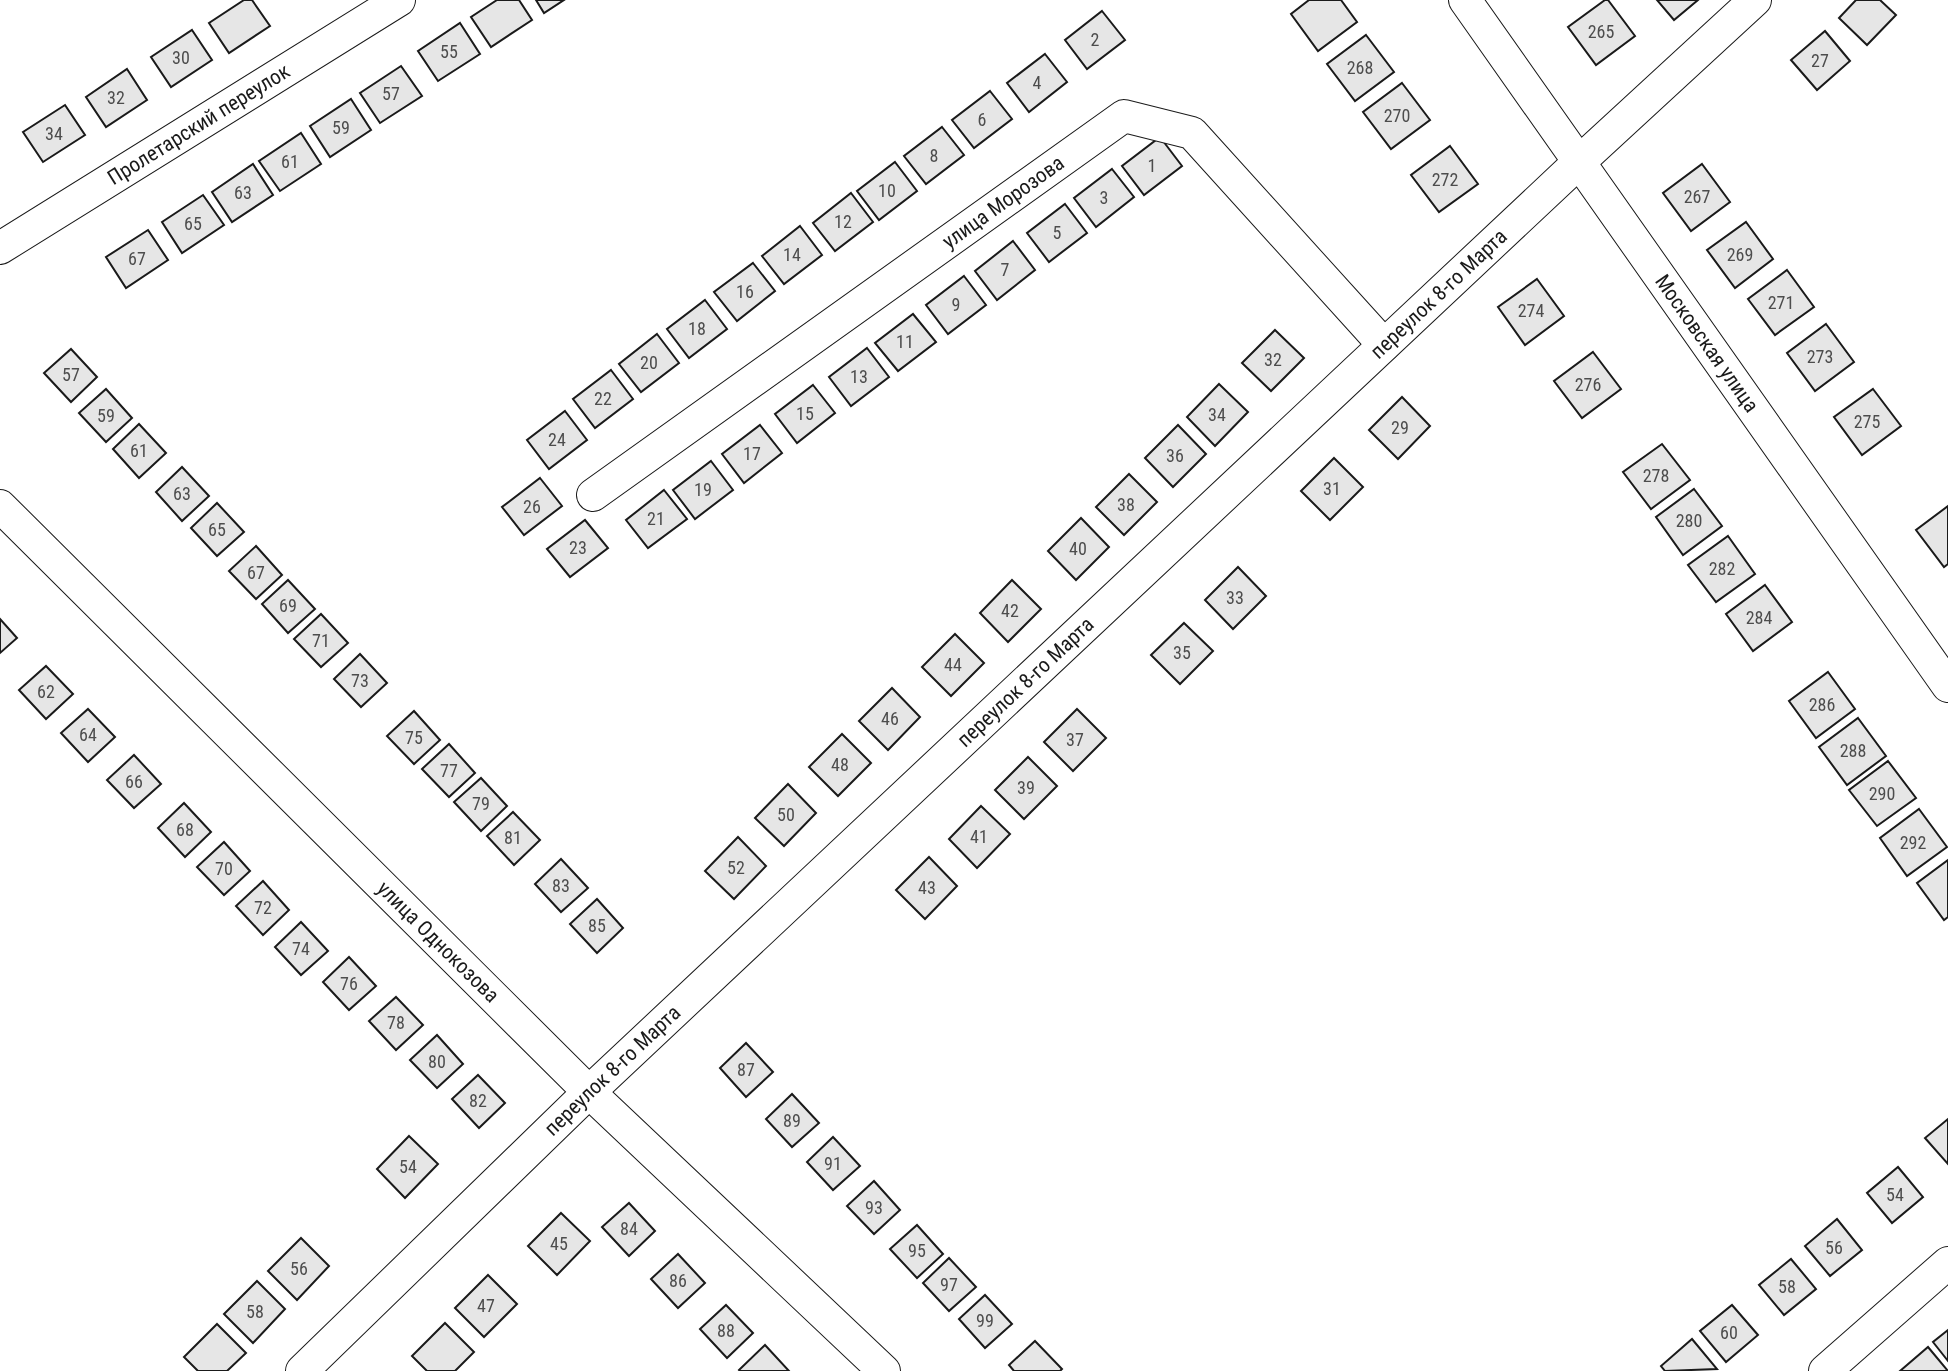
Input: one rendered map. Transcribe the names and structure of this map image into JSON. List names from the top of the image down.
{
  "streets": {
    "street": [
      "Пролетарский переулок",
      "улица Морозова",
      "переулок 8-го Марта",
      "Московская улица",
      "улица Однокозова"
    ]
  },
  "crossings": [
    ["улица Морозова", "переулок 8-го Марта"],
    ["переулок 8-го Марта", "Московская улица"],
    ["переулок 8-го Марта", "улица Однокозова"]
  ],
  "house_numbers": [
    "265",
    "2",
    "55",
    "30",
    "27",
    "268",
    "4",
    "57",
    "32",
    "270",
    "6",
    "59",
    "34",
    "8",
    "61",
    "1",
    "272",
    "10",
    "63",
    "267",
    "3",
    "12",
    "65",
    "5",
    "14",
    "269",
    "67",
    "7",
    "16",
    "271",
    "9",
    "274",
    "18",
    "11",
    "273",
    "32",
    "20",
    "57",
    "13",
    "276",
    "22",
    "15",
    "34",
    "59",
    "275",
    "29",
    "24",
    "61",
    "17",
    "36",
    "278",
    "31",
    "19",
    "63",
    "38",
    "26",
    "21",
    "280",
    "65",
    "23",
    "40",
    "282",
    "67",
    "33",
    "69",
    "42",
    "284",
    "71",
    "35",
    "44",
    "73",
    "62",
    "286",
    "46",
    "64",
    "75",
    "37",
    "288",
    "48",
    "77",
    "66",
    "39",
    "290",
    "79",
    "50",
    "68",
    "41",
    "81",
    "292",
    "52",
    "70",
    "83",
    "43",
    "72",
    "85",
    "74",
    "76",
    "78",
    "80",
    "87",
    "82",
    "89",
    "91",
    "54",
    "54",
    "93",
    "84",
    "45",
    "56",
    "95",
    "56",
    "86",
    "97",
    "58",
    "47",
    "58",
    "99",
    "88",
    "60"
  ]
}
